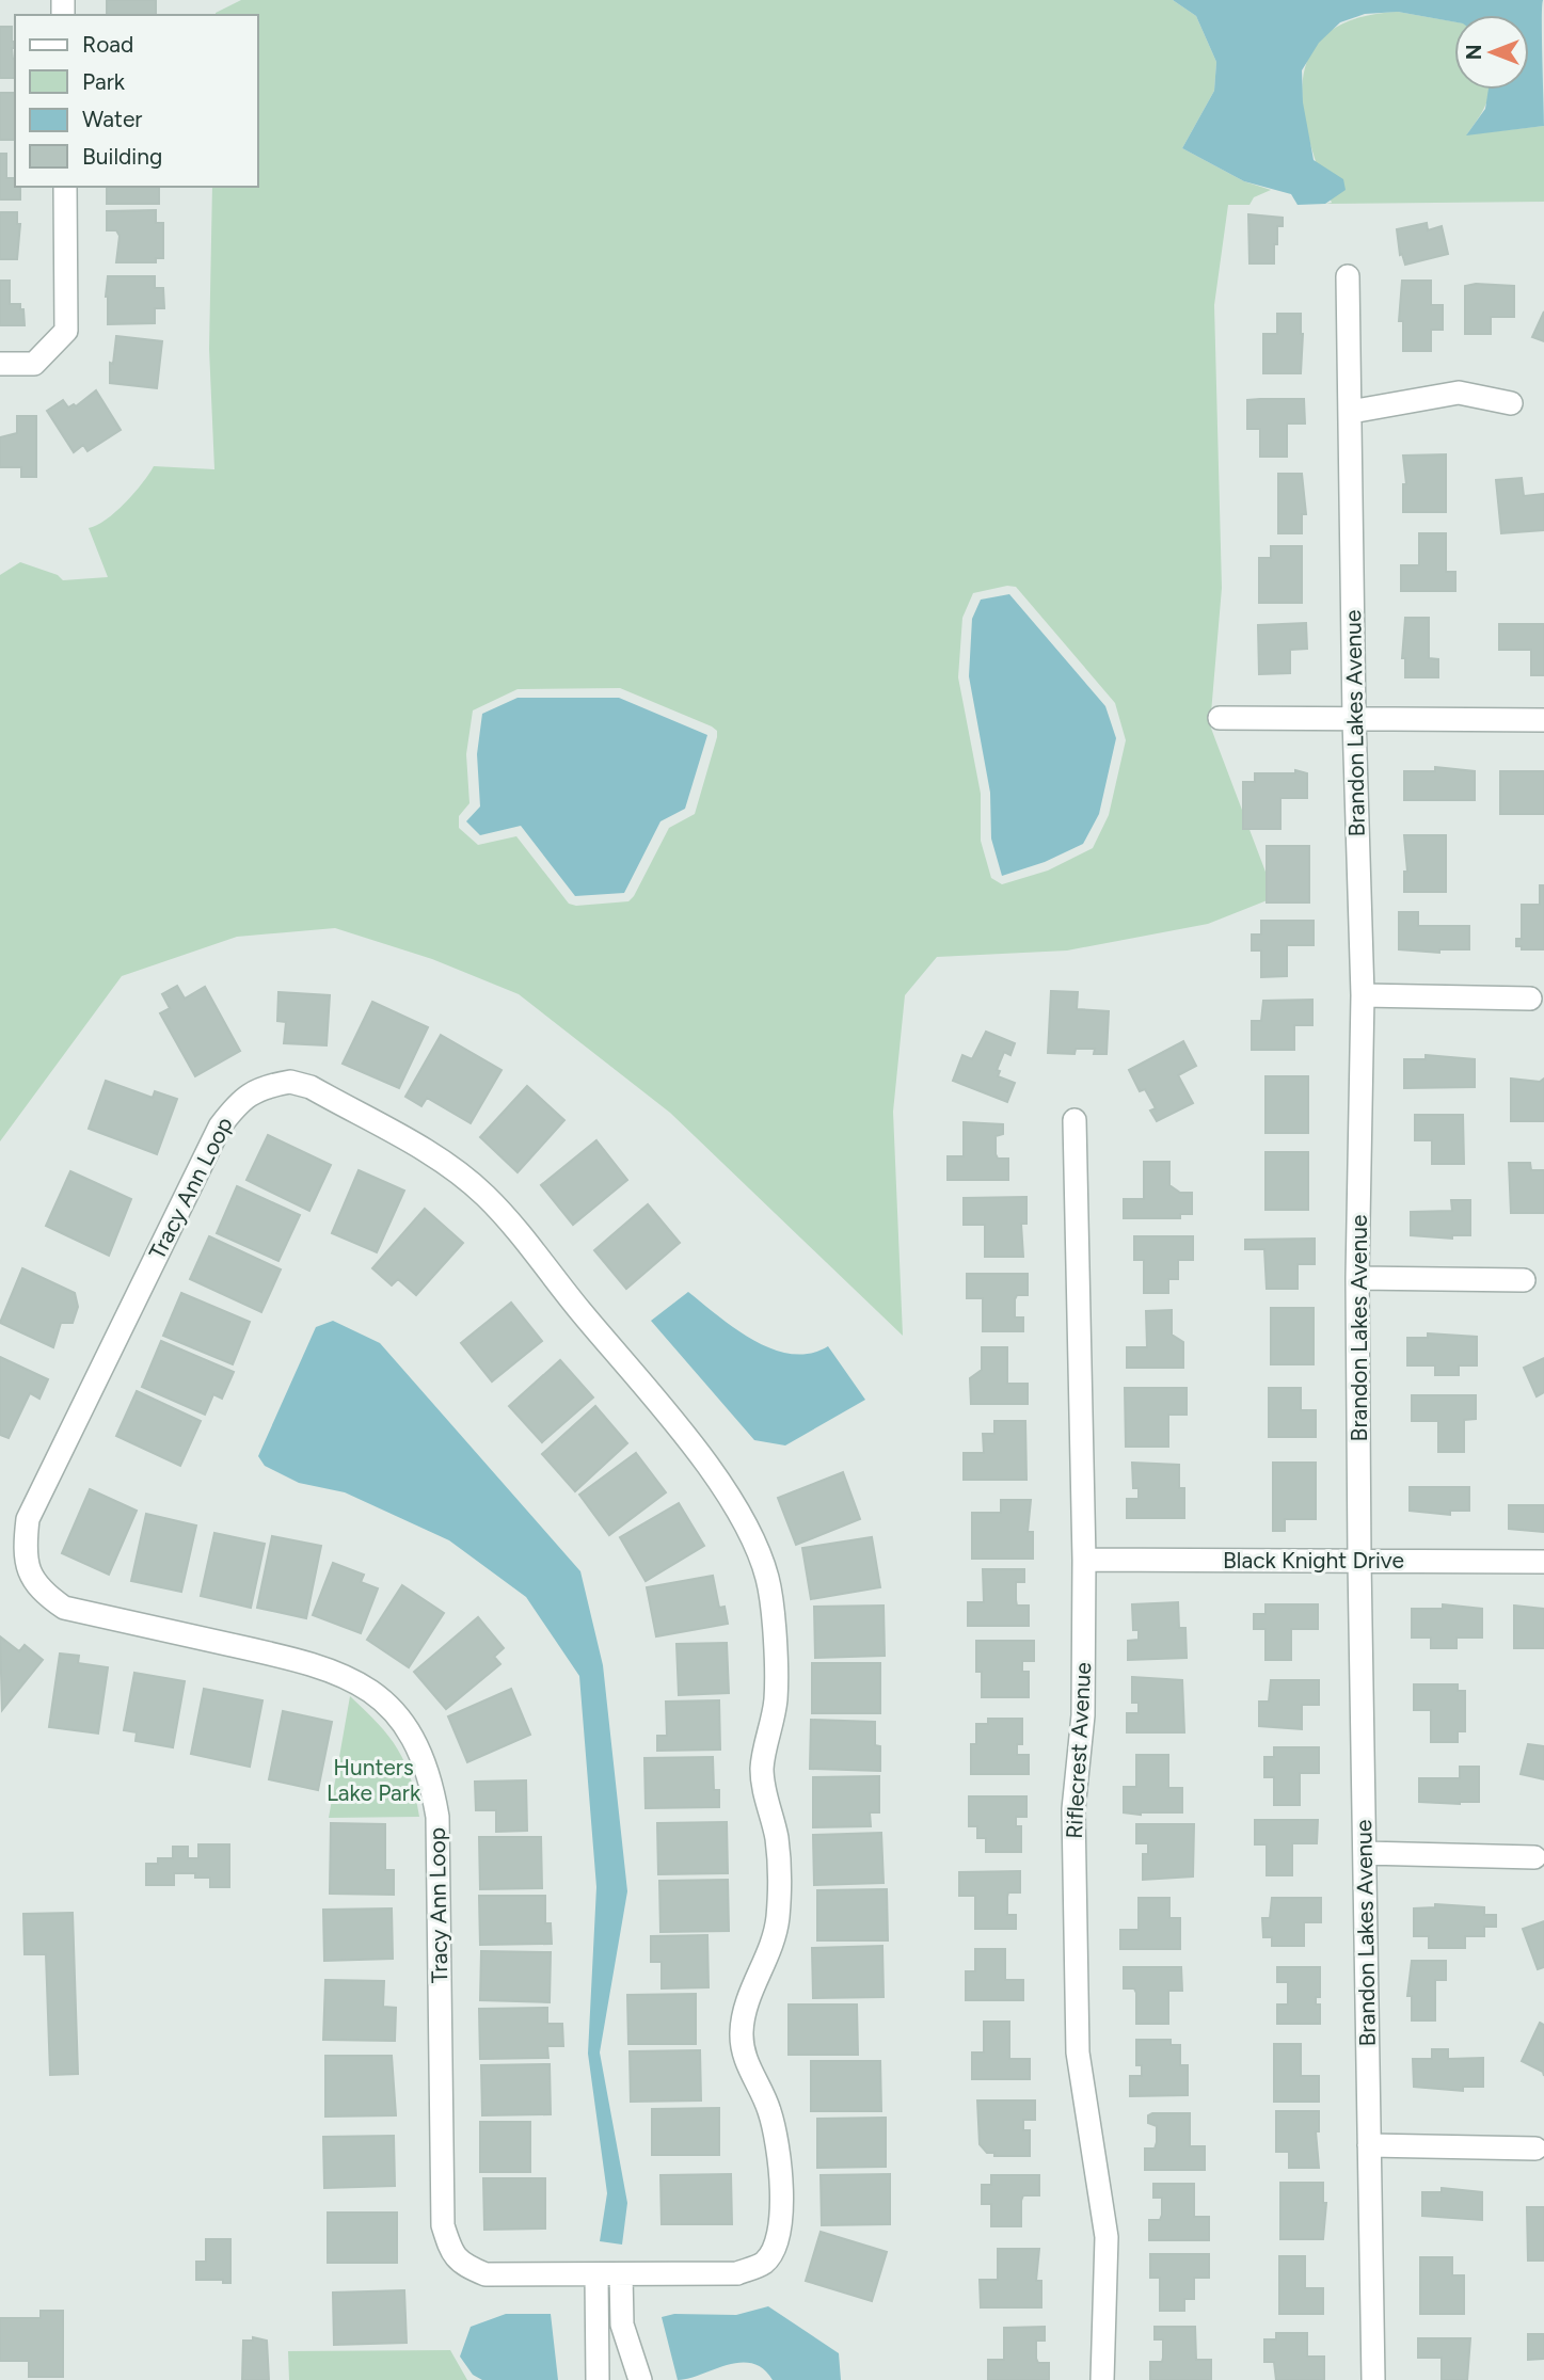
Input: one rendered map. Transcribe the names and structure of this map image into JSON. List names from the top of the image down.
{
  "streets": {
    "street": [
      "Brandon Lakes Avenue",
      "Tracy Ann Loop",
      "Black Knight Drive",
      "Riflecrest Avenue"
    ]
  },
  "crossings": [
    ["Brandon Lakes Avenue", "Black Knight Drive"],
    ["Black Knight Drive", "Riflecrest Avenue"]
  ],
  "parks": ["Hunters Lake Park"],
  "legend": [
    "Road",
    "Park",
    "Water",
    "Building"
  ],
  "north": "left"
}
